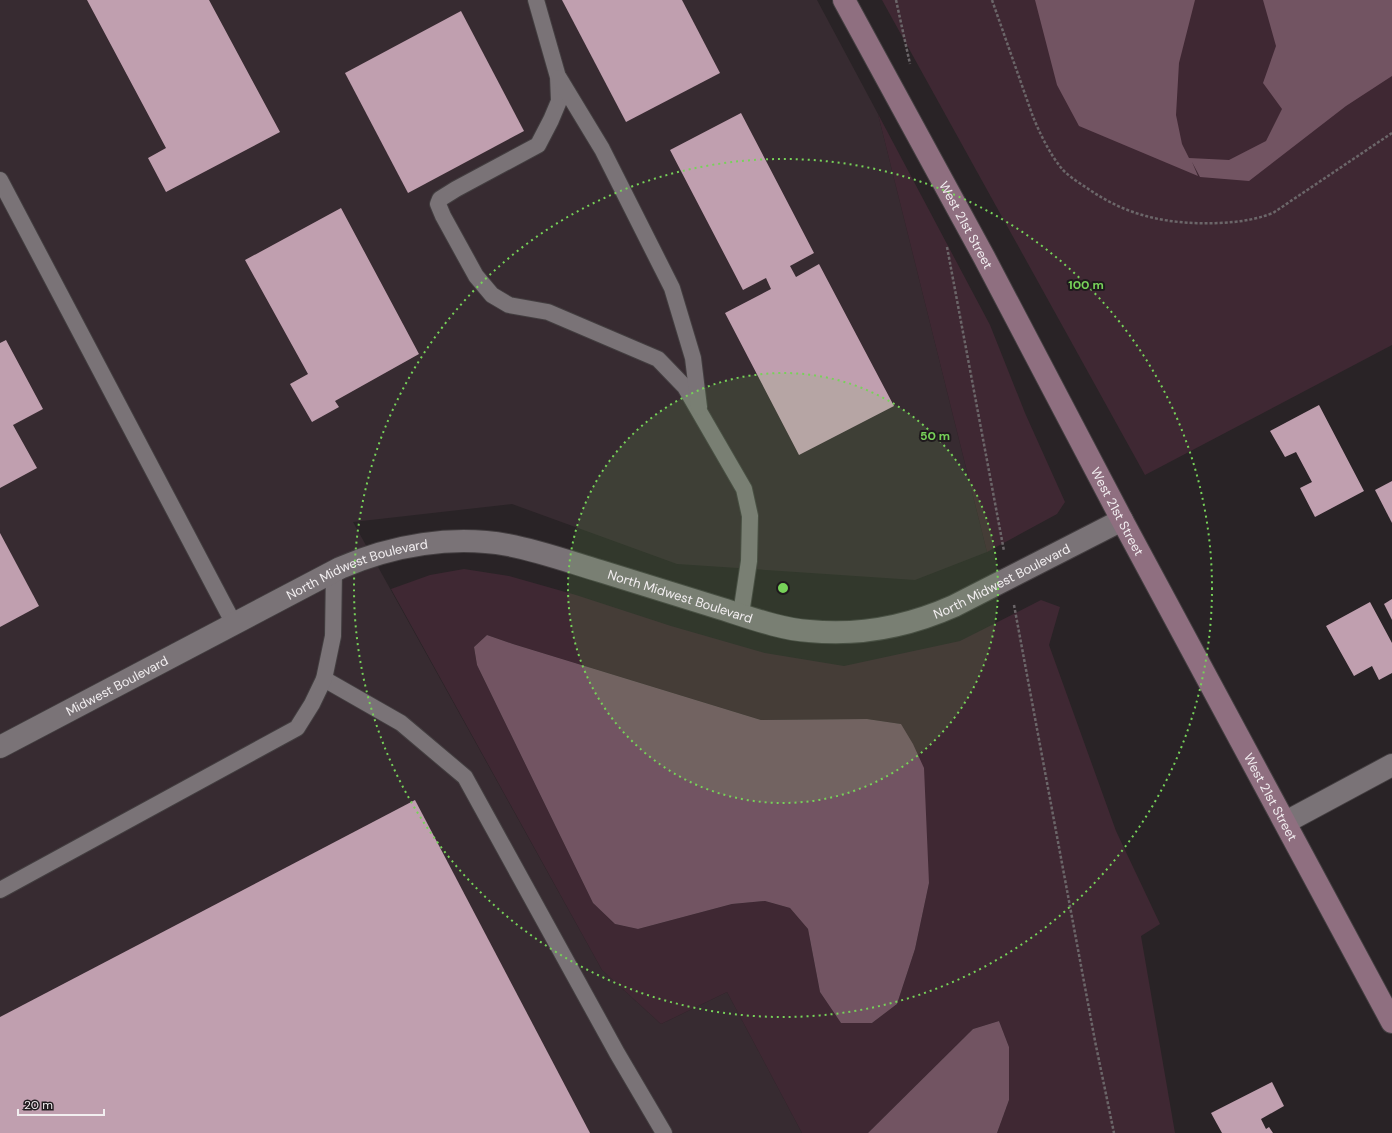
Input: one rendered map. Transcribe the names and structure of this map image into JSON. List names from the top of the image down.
{
  "streets": {
    "street": ["West 21st Street", "North Midwest Boulevard", "Midwest Boulevard"]
  },
  "crossings": [
    ["West 21st Street", "North Midwest Boulevard"],
    ["North Midwest Boulevard", "Midwest Boulevard"]
  ],
  "scale_bar": "20 m",
  "rings": ["100 m", "50 m"]
}
